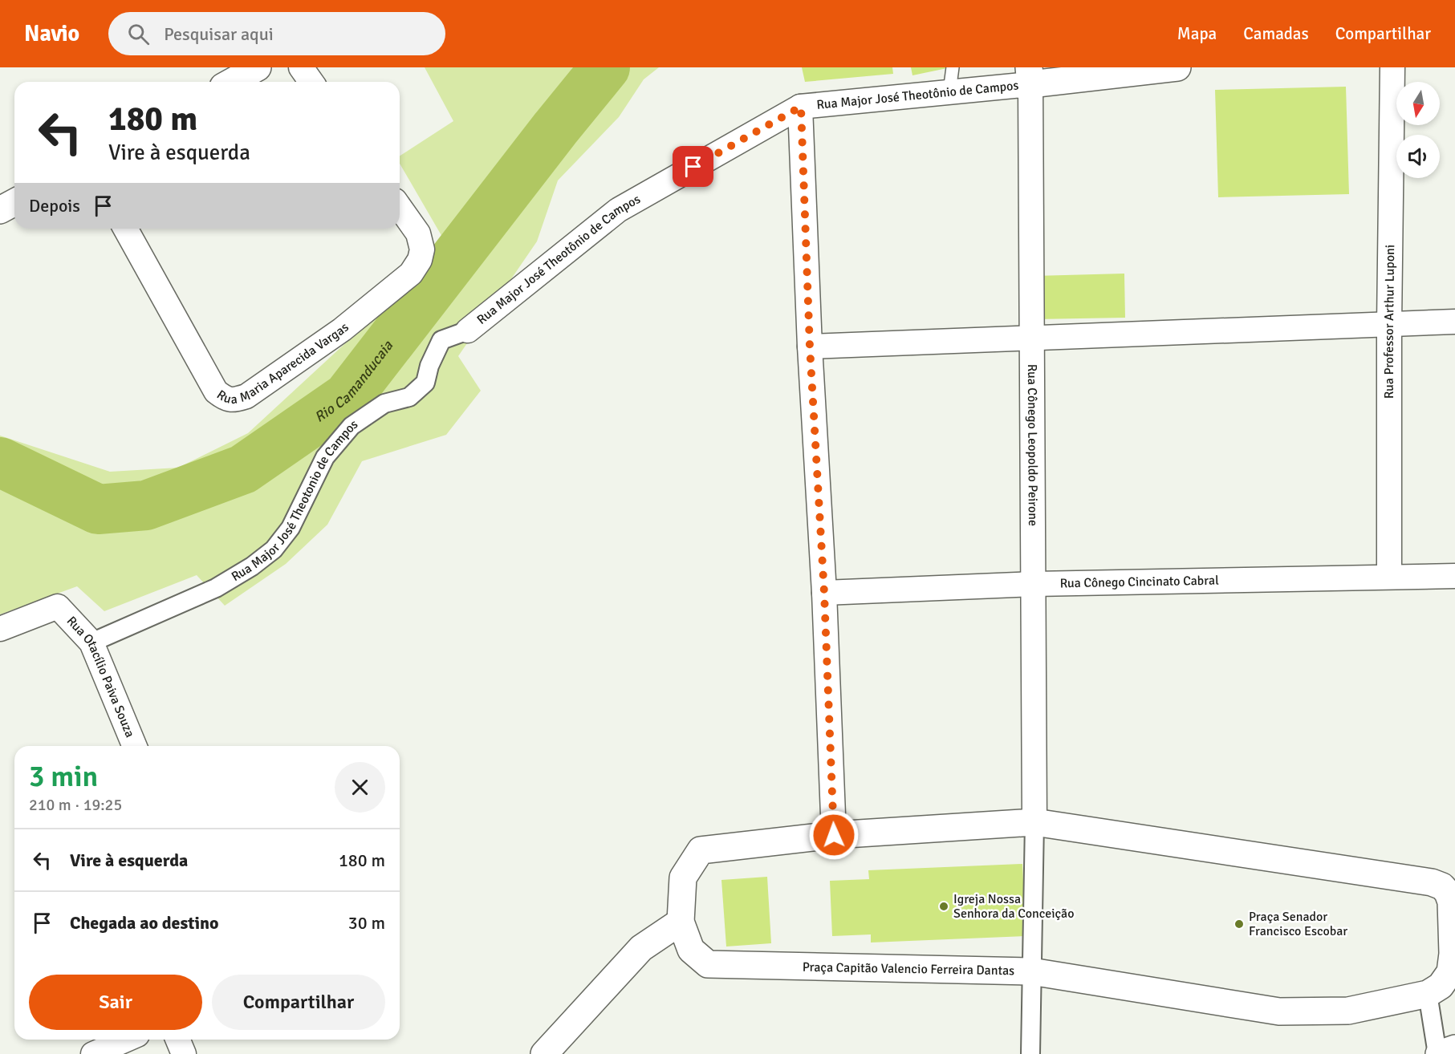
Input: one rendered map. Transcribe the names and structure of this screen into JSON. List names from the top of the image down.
{
  "streets": {
    "street": [
      "Rua Major José Theotônio de Campos",
      "Rua Professor Arthur Luponi",
      "Rua Maria Aparecida Vargas",
      "Rua Cônego Leopoldo Peirone",
      "Rua Major José Theotonio de Campos",
      "Rua Cônego Cincinato Cabral",
      "Rua Otacílio Paiva Souza",
      "Praça Capitão Valencio Ferreira Dantas"
    ]
  },
  "crossings": [
    ["Rua Major José Theotônio de Campos", "Rua Cônego Leopoldo Peirone"],
    ["Rua Major José Theotônio de Campos", "Rua Major José Theotonio de Campos"],
    ["Rua Professor Arthur Luponi", "Rua Cônego Cincinato Cabral"],
    ["Rua Cônego Leopoldo Peirone", "Rua Cônego Cincinato Cabral"],
    ["Rua Cônego Leopoldo Peirone", "Praça Capitão Valencio Ferreira Dantas"],
    ["Rua Major José Theotonio de Campos", "Rua Otacílio Paiva Souza"]
  ],
  "water": ["Rio Camanducaia"],
  "places": ["Igreja Nossa Senhora da Conceição", "Praça Senador Francisco Escobar"],
  "north": "bottom",
  "page": {
    "header": "Navio",
    "search": "Pesquisar aqui",
    "nav": ["Mapa", "Camadas", "Compartilhar"],
    "turn": ["180 m", "Vire à esquerda"],
    "then": "Depois",
    "heading": ["3 min", "210 m · 19:25"],
    "list": [
      {
        "name": "Vire à esquerda",
        "value": "180 m"
      },
      {
        "name": "Chegada ao destino",
        "value": "30 m"
      }
    ],
    "buttons": ["Sair", "Compartilhar"]
  }
}
